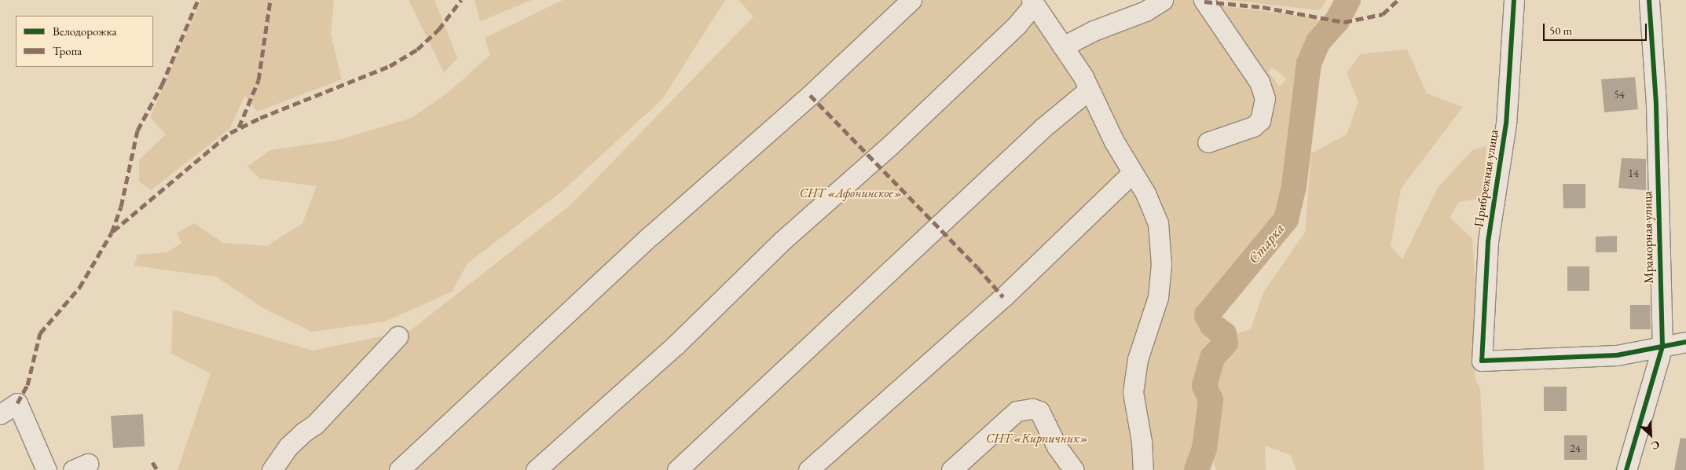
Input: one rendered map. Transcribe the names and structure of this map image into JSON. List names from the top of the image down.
{
  "streets": {
    "street": ["Прибрежная улица", "Мраморная улица"]
  },
  "crossings": [
    ["Прибрежная улица", "Мраморная улица"]
  ],
  "water": ["Старка"],
  "parks": ["СНТ «Афонинское»", "СНТ «Кирпичник»"],
  "house_numbers": ["54", "14", "24"],
  "legend": ["Велодорожка", "Тропа"],
  "scale_bar": "50 m",
  "north": "bottom right"
}
